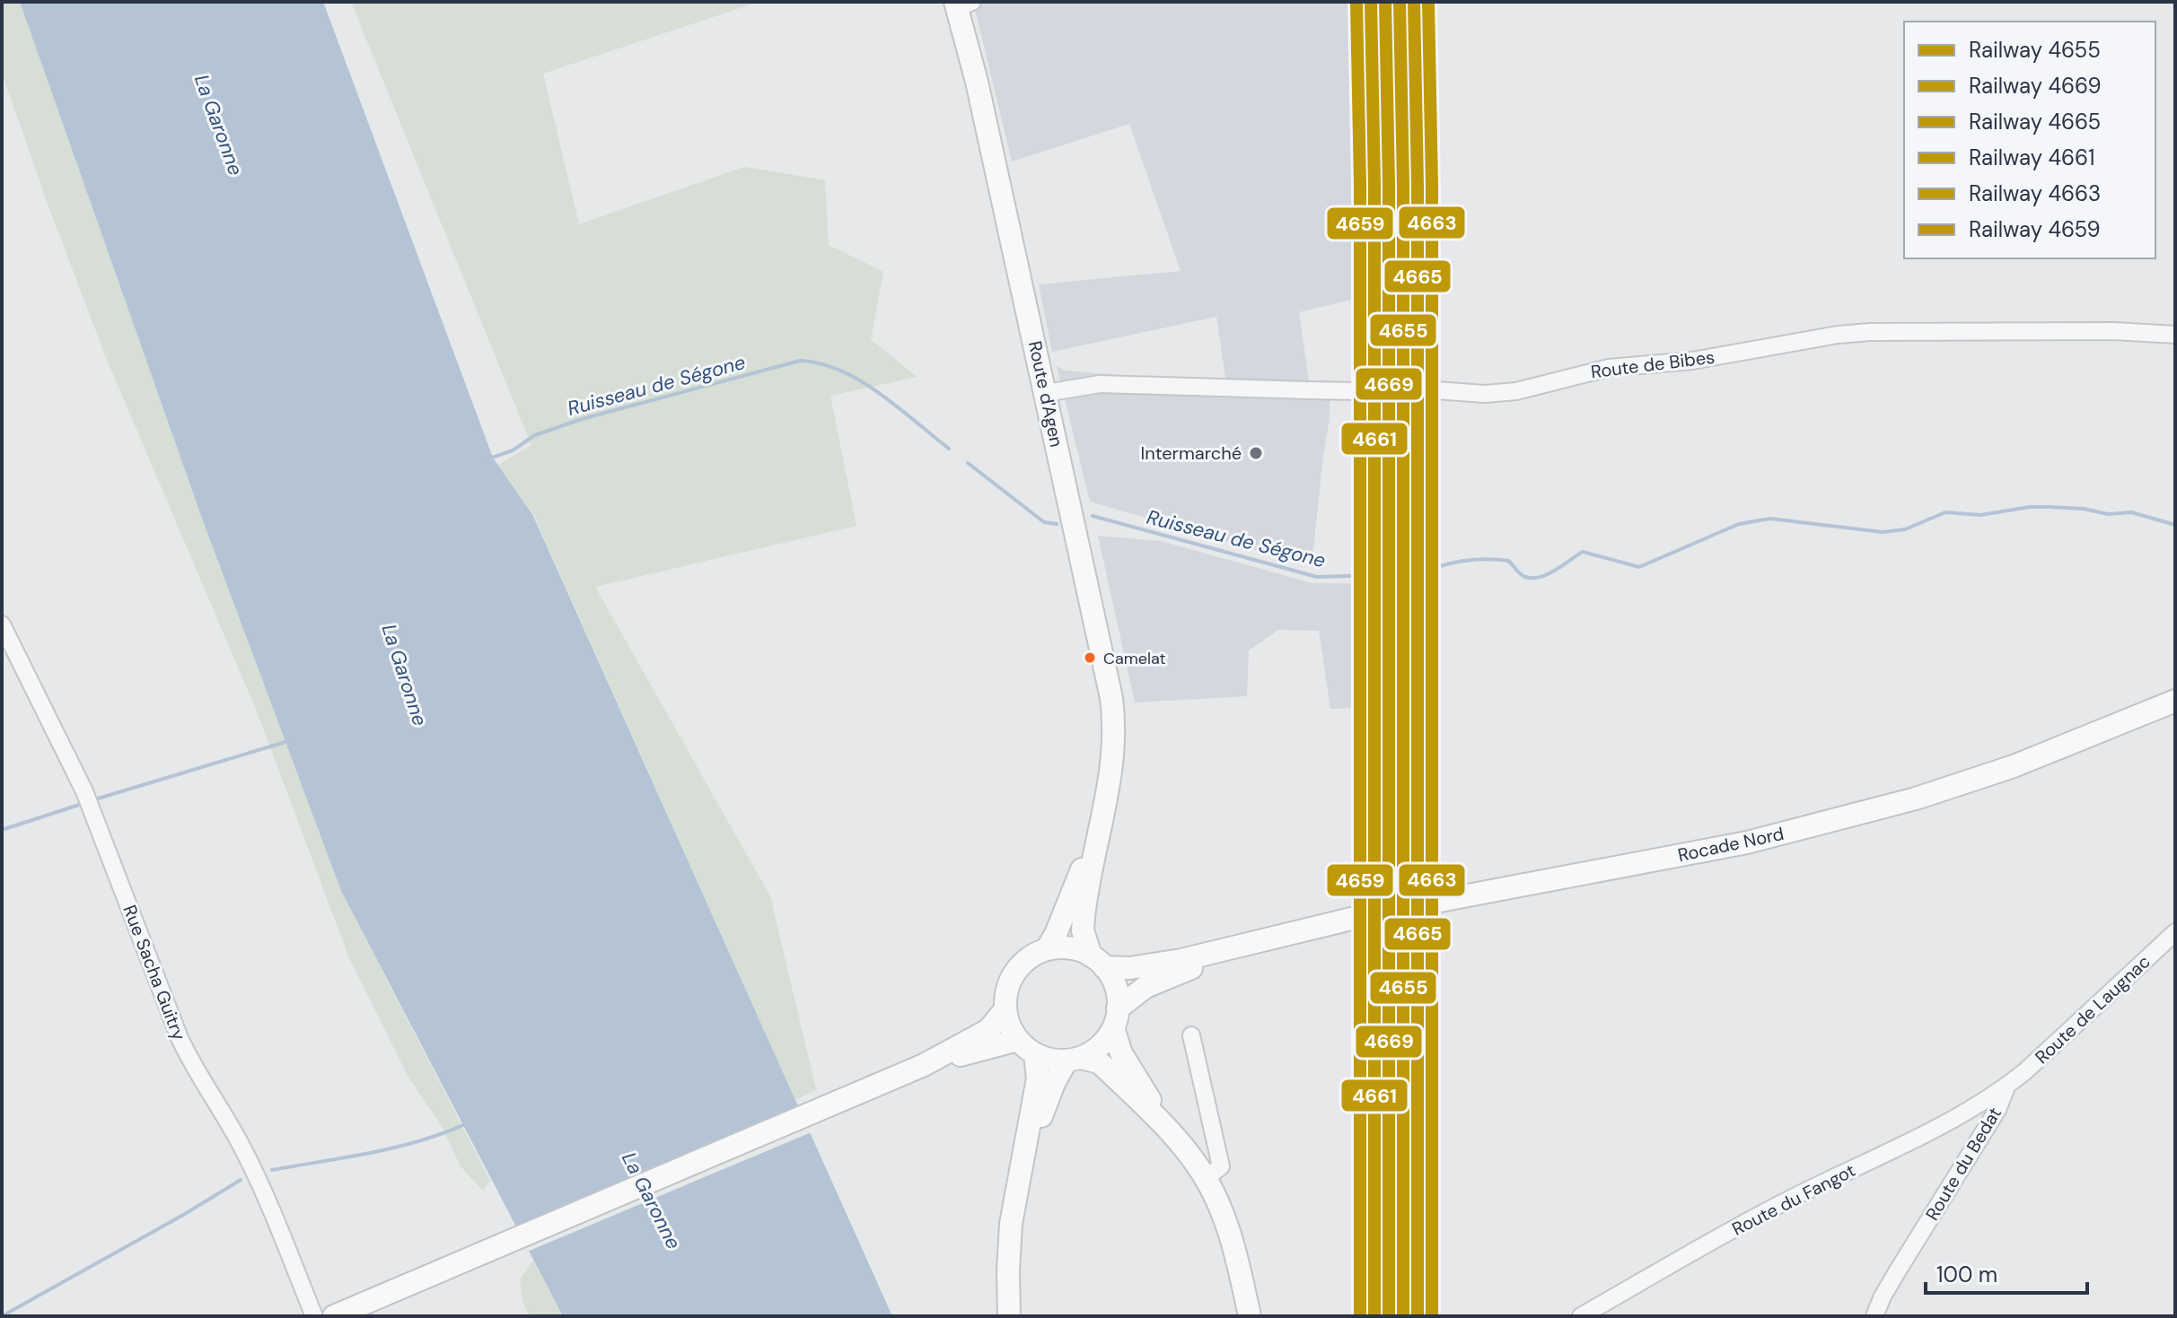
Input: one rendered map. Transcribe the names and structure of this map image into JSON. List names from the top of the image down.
{
  "streets": {
    "main road": ["Route d'Agen", "Rocade Nord"],
    "street": [
      "Route de Bibes",
      "Rue Sacha Guitry",
      "Route de Laugnac",
      "Route du Bedat",
      "Route du Fangot"
    ]
  },
  "crossings": [
    ["Route de Bibes", "Route d'Agen"],
    ["Route de Laugnac", "Route du Bedat"],
    ["Route de Laugnac", "Route du Fangot"],
    ["Route du Bedat", "Route du Fangot"]
  ],
  "water": ["La Garonne", "Ruisseau de Ségone"],
  "places": ["Intermarché", "Camelat"],
  "lines": [
    "rail line 4655",
    "rail line 4669",
    "rail line 4665",
    "rail line 4663",
    "rail line 4661",
    "rail line 4659"
  ],
  "legend": [
    "Railway 4655",
    "Railway 4669",
    "Railway 4665",
    "Railway 4661",
    "Railway 4663",
    "Railway 4659"
  ],
  "scale_bar": "100 m"
}
